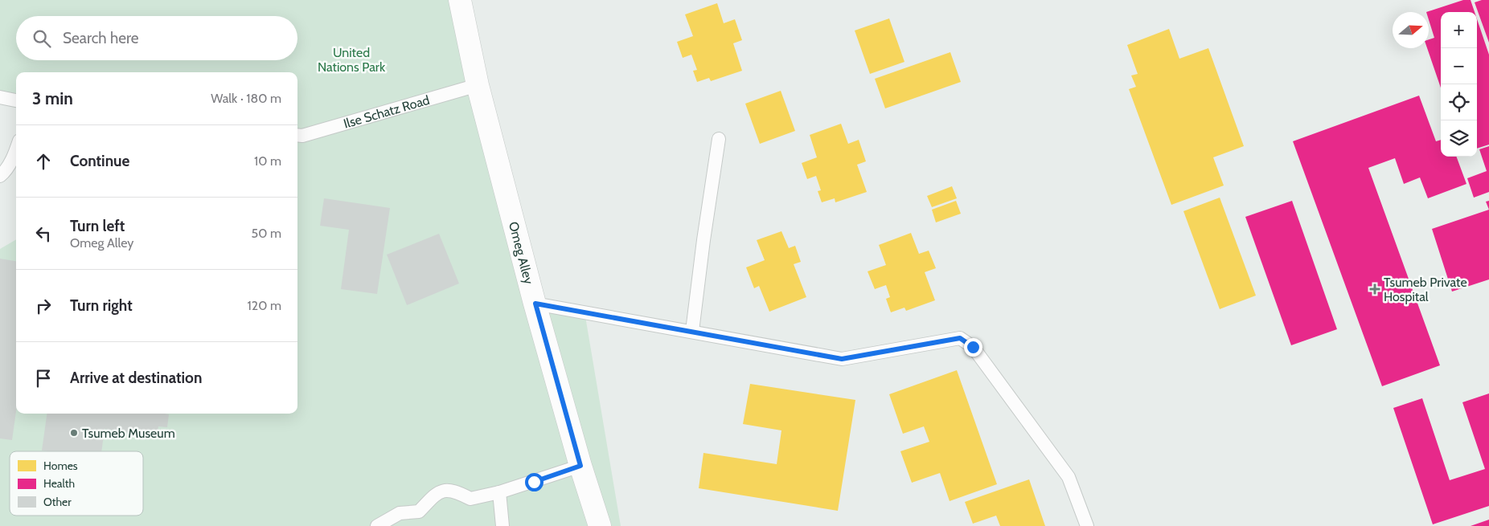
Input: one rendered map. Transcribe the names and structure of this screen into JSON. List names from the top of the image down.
{
  "streets": {
    "street": ["Omeg Alley"],
    "lane": ["Ilse Schatz Road"]
  },
  "crossings": [
    ["Ilse Schatz Road", "Omeg Alley"]
  ],
  "parks": ["United Nations Park"],
  "places": {
    "health": ["Tsumeb Private Hospital"],
    "other": ["Tsumeb Museum"]
  },
  "legend": ["Homes", "Health", "Other"],
  "north": "right",
  "page": {
    "map_buttons": ["+", "−"],
    "search": "Search here",
    "heading": ["3 min", "Walk · 180 m"],
    "list": [
      ["Continue", "10 m"],
      ["Turn left", "Omeg Alley", "50 m"],
      ["Turn right", "120 m"],
      "Arrive at destination"
    ]
  }
}
